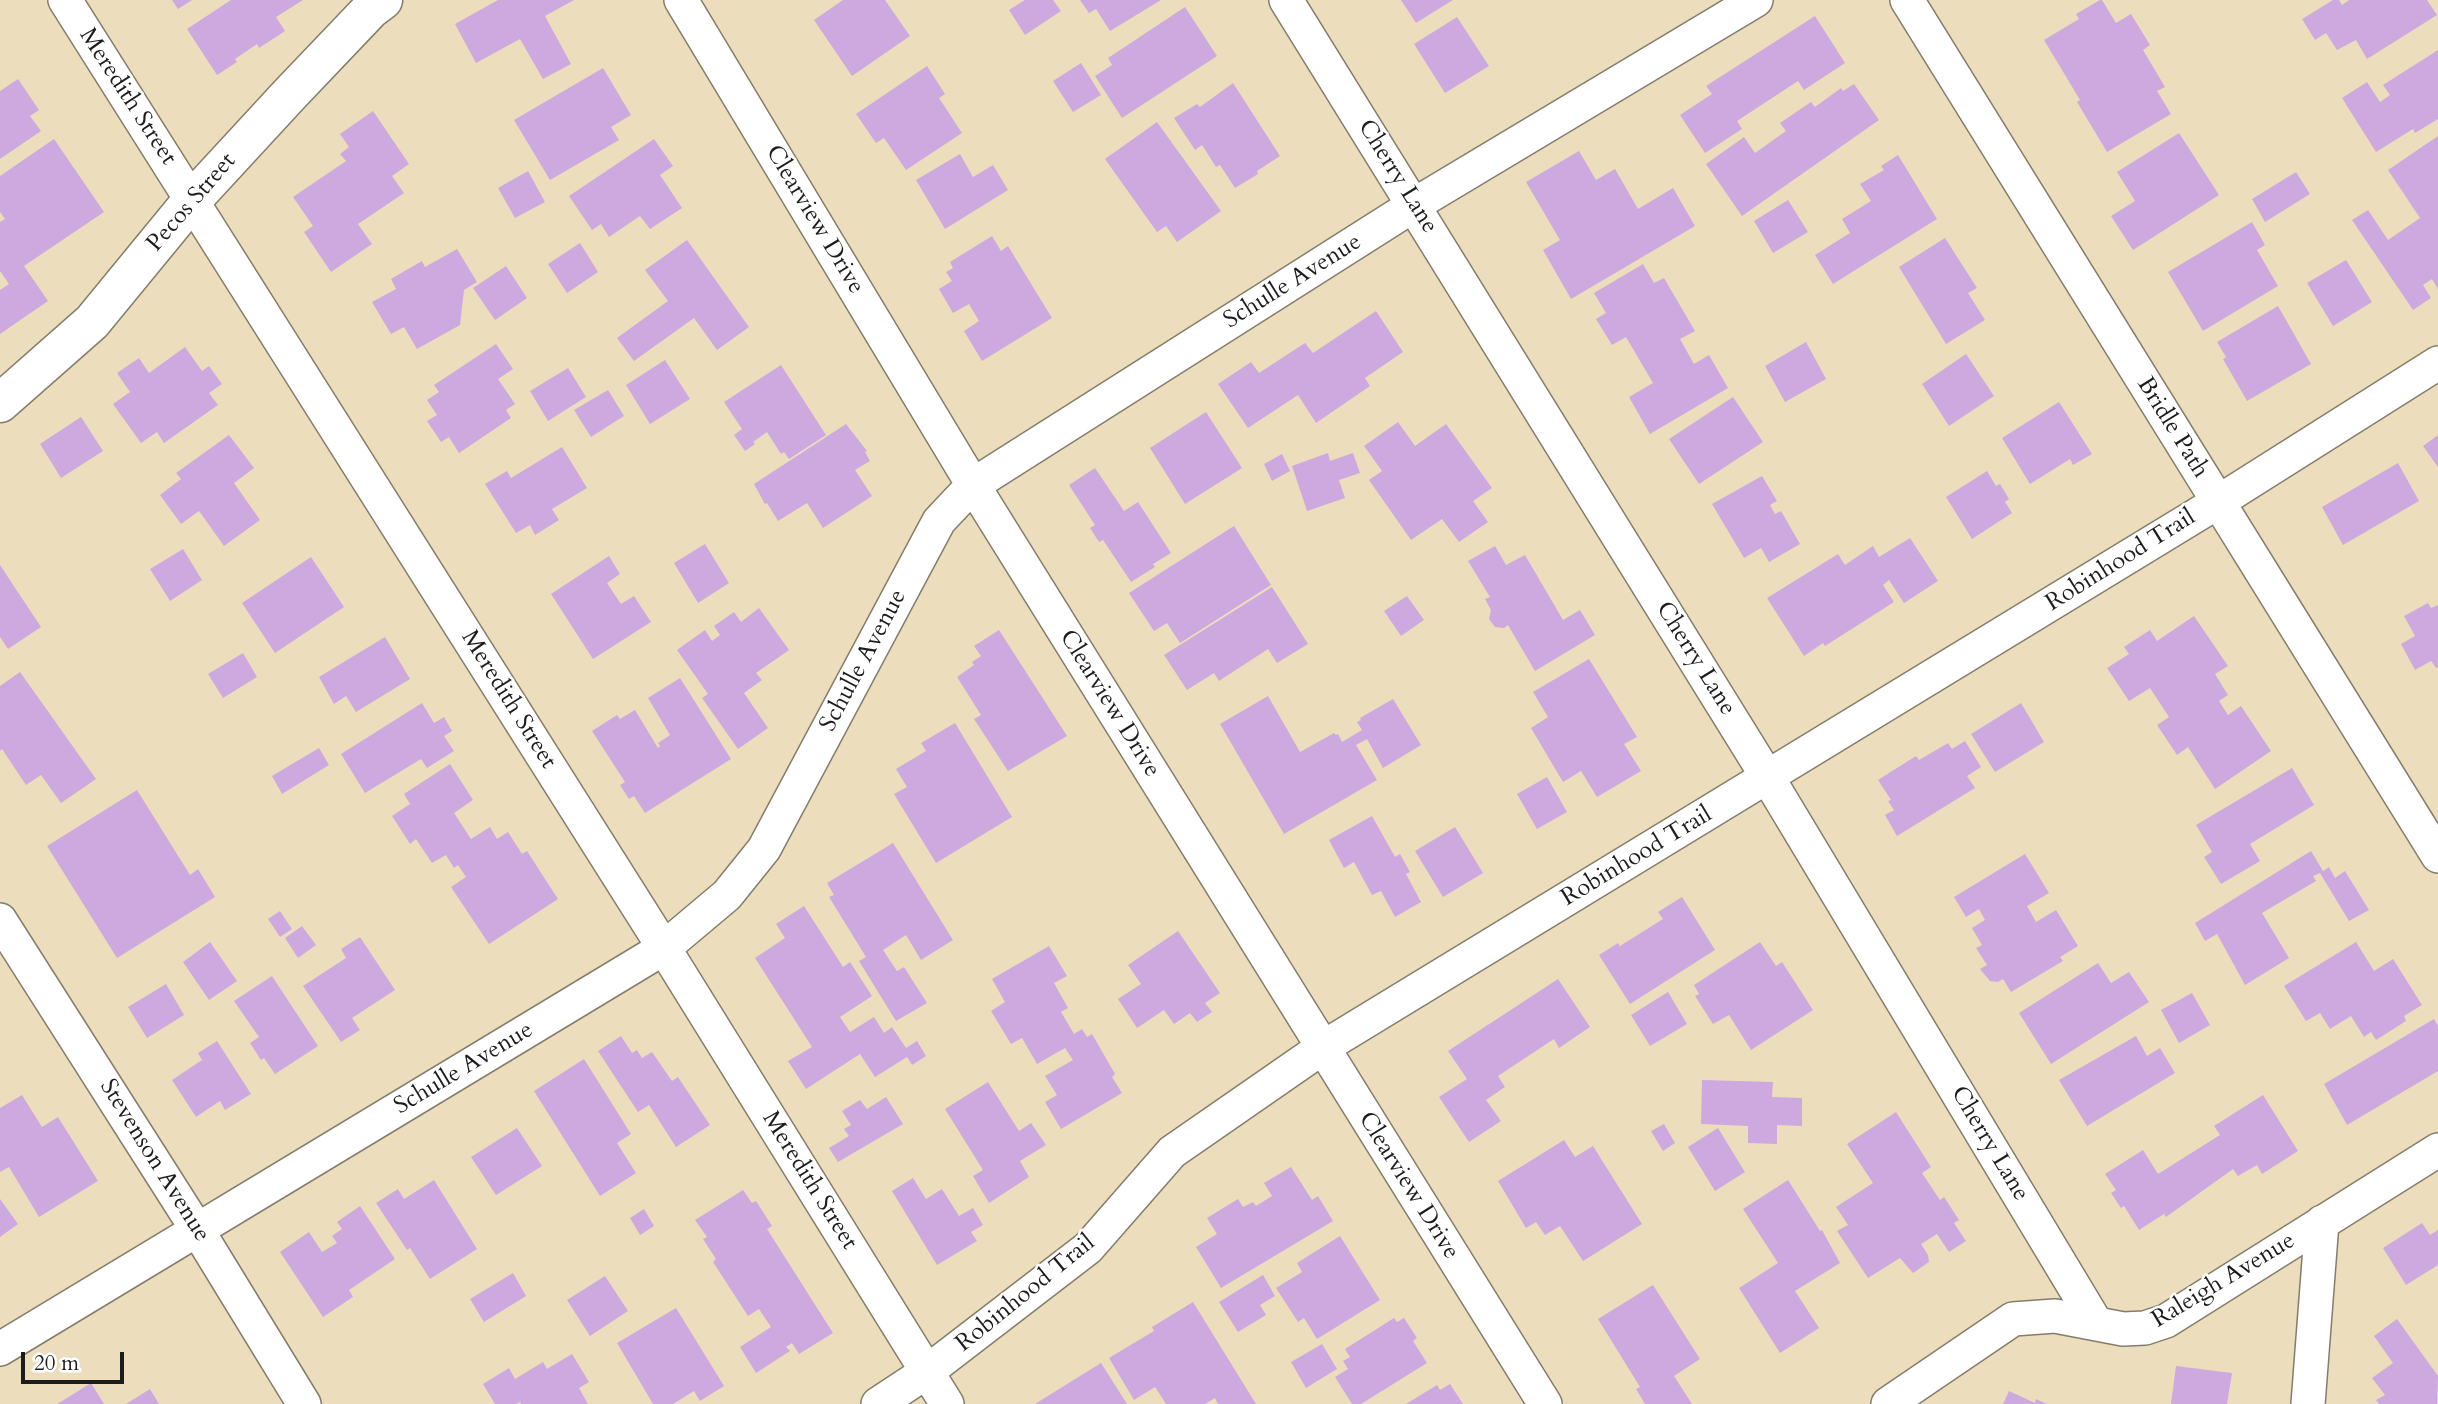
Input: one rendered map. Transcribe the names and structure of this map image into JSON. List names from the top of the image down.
{
  "streets": {
    "street": [
      "Meredith Street",
      "Cherry Lane",
      "Pecos Street",
      "Clearview Drive",
      "Schulle Avenue",
      "Bridle Path",
      "Robinhood Trail",
      "Stevenson Avenue",
      "Raleigh Avenue"
    ]
  },
  "crossings": [
    ["Meredith Street", "Pecos Street"],
    ["Meredith Street", "Schulle Avenue"],
    ["Meredith Street", "Robinhood Trail"],
    ["Cherry Lane", "Schulle Avenue"],
    ["Cherry Lane", "Robinhood Trail"],
    ["Cherry Lane", "Raleigh Avenue"],
    ["Clearview Drive", "Schulle Avenue"],
    ["Clearview Drive", "Robinhood Trail"],
    ["Schulle Avenue", "Stevenson Avenue"],
    ["Bridle Path", "Robinhood Trail"]
  ],
  "scale_bar": "20 m"
}
